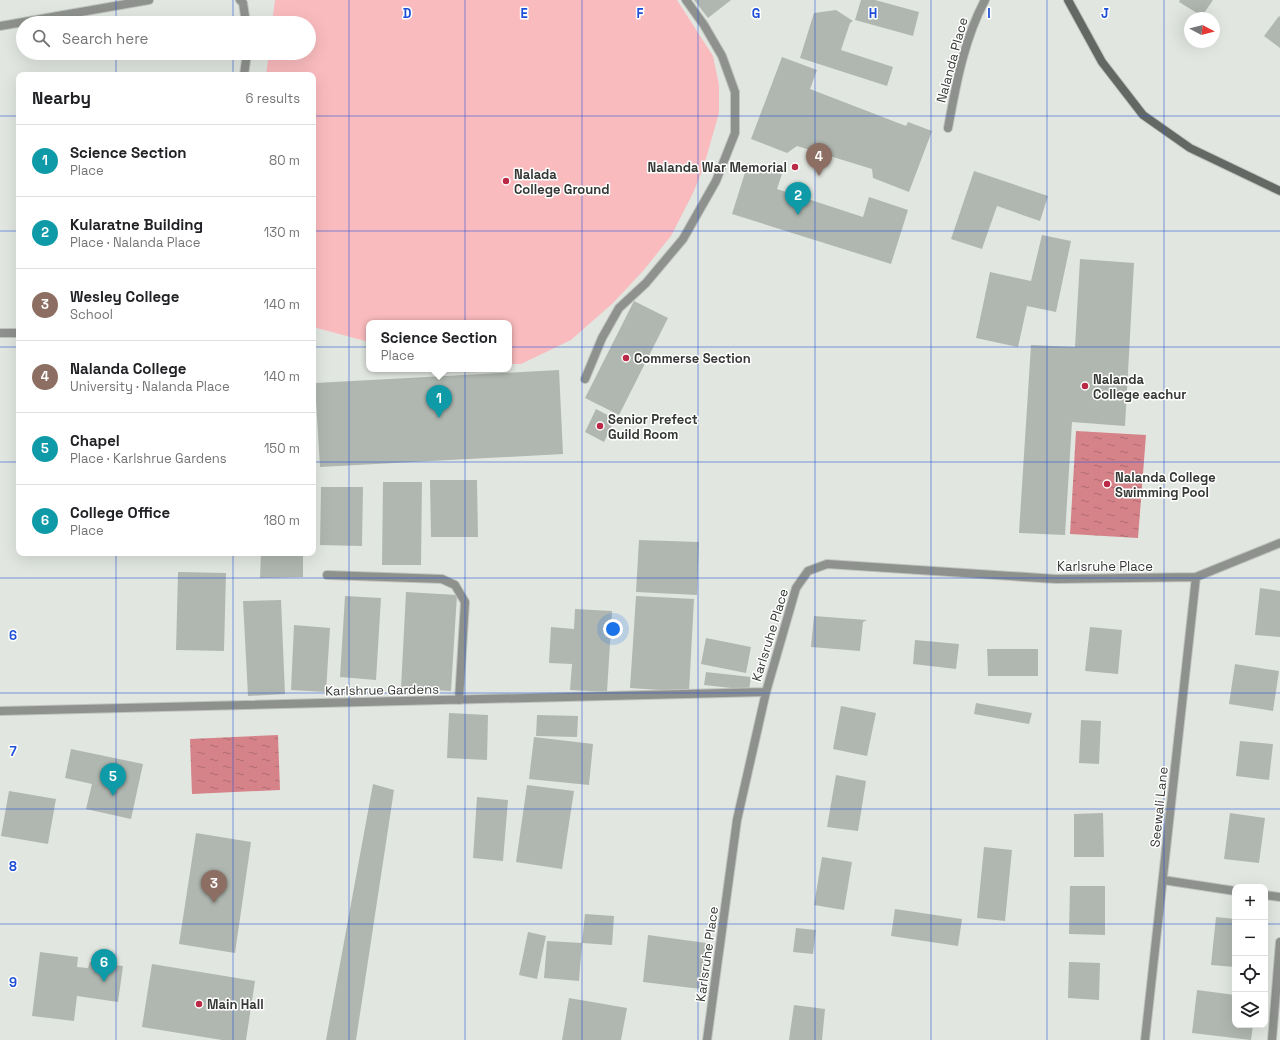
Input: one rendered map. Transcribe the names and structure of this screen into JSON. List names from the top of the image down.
{
  "streets": {
    "street": [
      "Nalanda Place",
      "Karlsruhe Place",
      "Karlshrue Gardens",
      "Seewali Lane"
    ]
  },
  "crossings": [
    ["Karlsruhe Place", "Karlshrue Gardens"],
    ["Karlsruhe Place", "Seewali Lane"]
  ],
  "places": [
    "Nalanda War Memorial",
    "Nalada College Ground",
    "Commerse Section",
    "Nalanda College eachur",
    "Senior Prefect Guild Room",
    "Nalanda College Swimming Pool",
    "Main Hall"
  ],
  "north": "right",
  "page": {
    "search": "Search here",
    "heading": ["Nearby", "6 results"],
    "list": [
      {
        "mark": "1",
        "name": "Science Section",
        "note": "Place",
        "value": "80 m"
      },
      {
        "mark": "2",
        "name": "Kularatne Building",
        "note": "Place · Nalanda Place",
        "value": "130 m"
      },
      {
        "mark": "3",
        "name": "Wesley College",
        "note": "School",
        "value": "140 m"
      },
      {
        "mark": "4",
        "name": "Nalanda College",
        "note": "University · Nalanda Place",
        "value": "140 m"
      },
      {
        "mark": "5",
        "name": "Chapel",
        "note": "Place · Karlshrue Gardens",
        "value": "150 m"
      },
      {
        "mark": "6",
        "name": "College Office",
        "note": "Place",
        "value": "180 m"
      }
    ],
    "pins": [
      "4",
      "2",
      "1",
      "5",
      "3",
      "6"
    ],
    "popup": ["Science Section", "Place"],
    "map_buttons": ["+", "−"]
  },
  "grid": {
    "columns": [
      "D",
      "E",
      "F",
      "G",
      "H",
      "I",
      "J"
    ],
    "rows": [
      "6",
      "7",
      "8",
      "9"
    ]
  }
}
